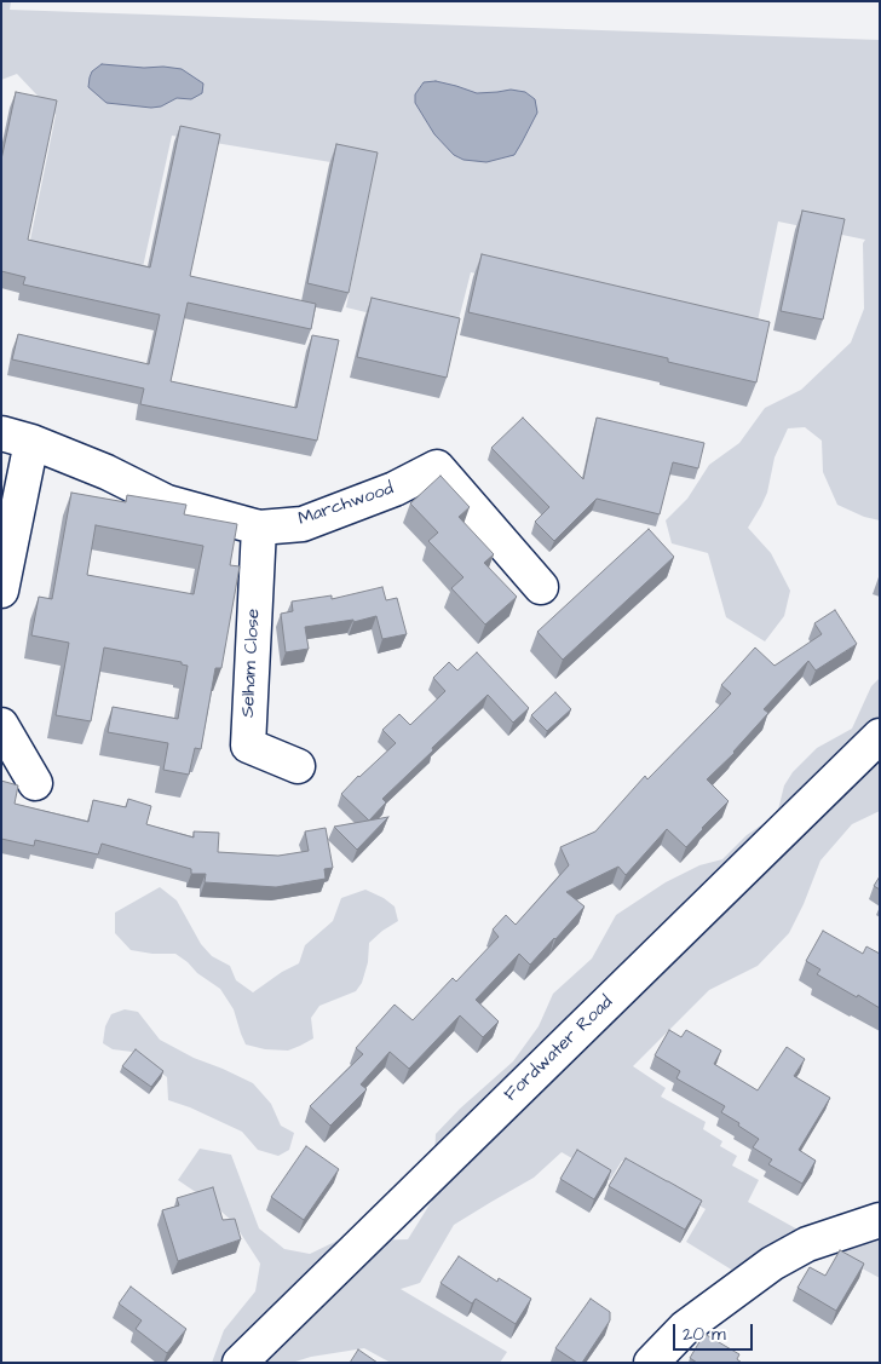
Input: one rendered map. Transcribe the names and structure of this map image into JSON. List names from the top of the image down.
{
  "streets": {
    "street": ["Marchwood", "Selham Close", "Fordwater Road"]
  },
  "crossings": [
    ["Marchwood", "Selham Close"]
  ],
  "scale_bar": "20 m"
}
